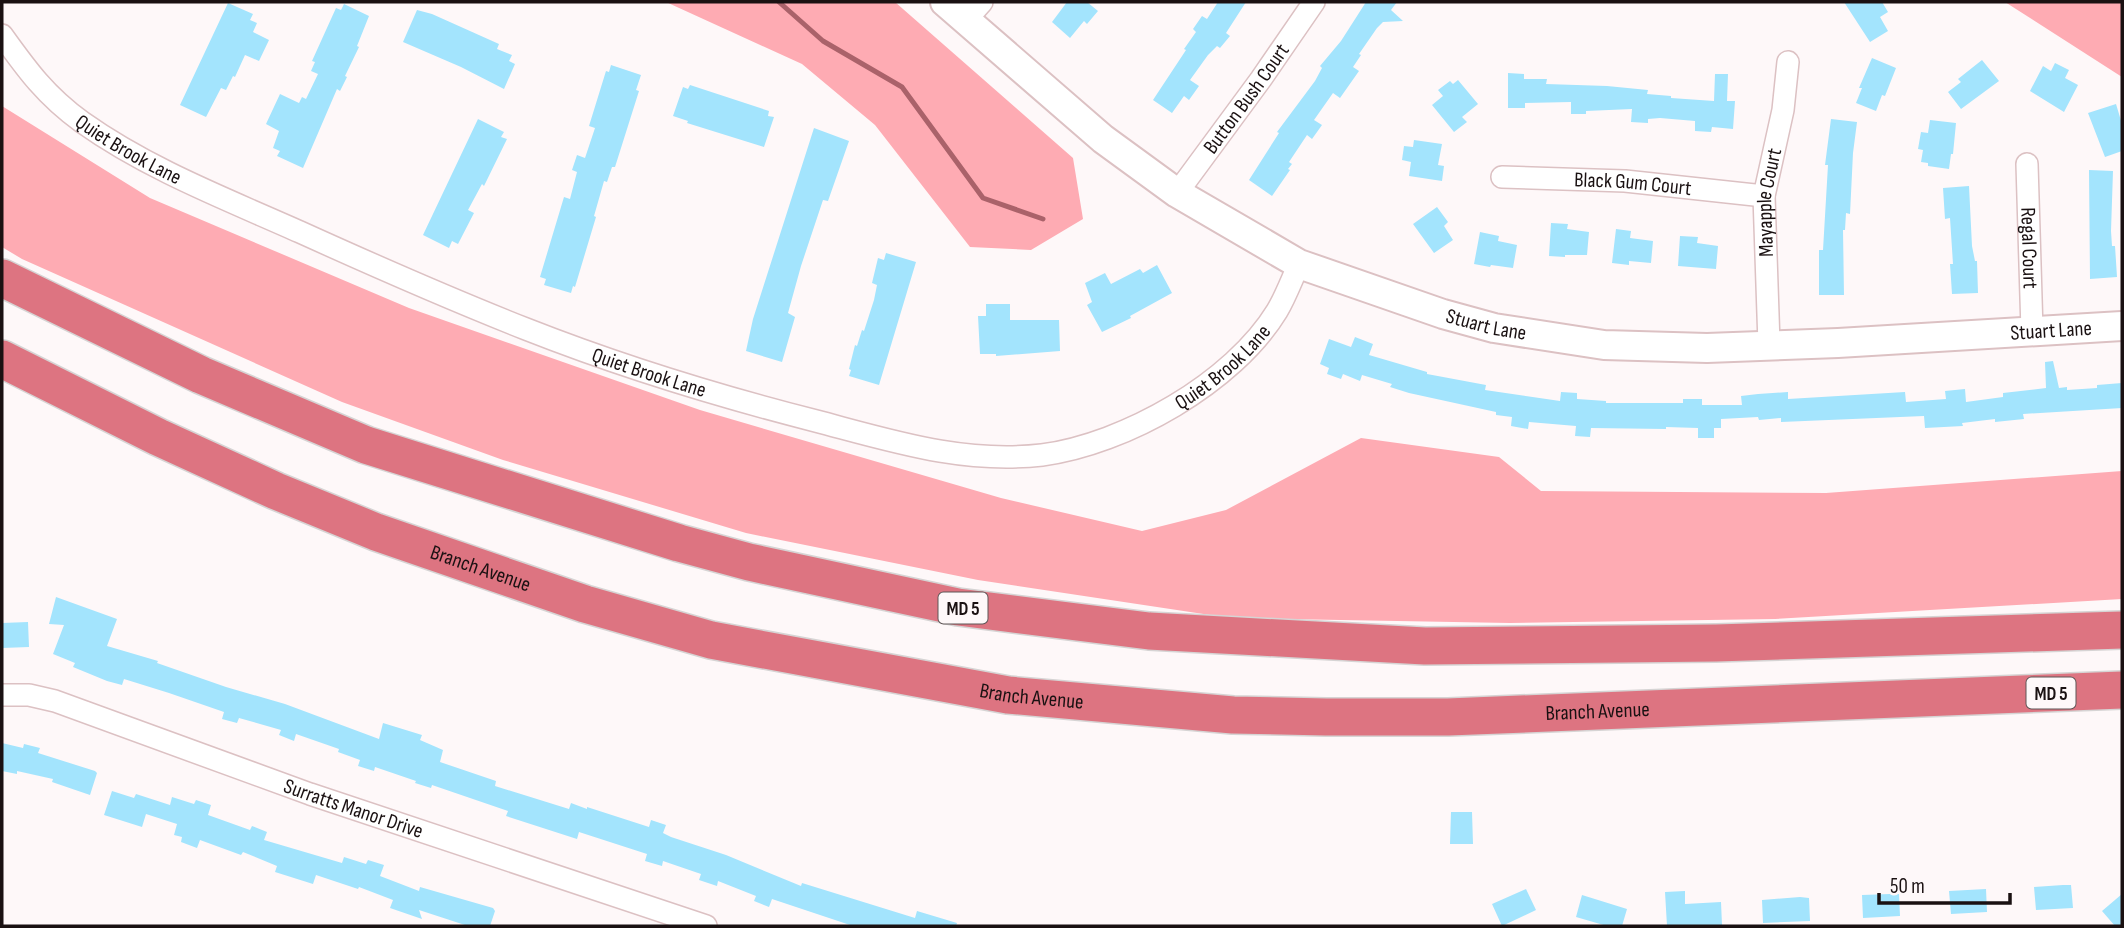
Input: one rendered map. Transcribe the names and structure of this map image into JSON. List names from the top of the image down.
{
  "streets": {
    "highway": ["Branch Avenue", "MD 5"],
    "street": [
      "Button Bush Court",
      "Quiet Brook Lane",
      "Black Gum Court",
      "Mayapple Court",
      "Regal Court",
      "Stuart Lane",
      "Surratts Manor Drive"
    ]
  },
  "crossings": [
    ["Button Bush Court", "Stuart Lane"],
    ["Quiet Brook Lane", "Stuart Lane"],
    ["Black Gum Court", "Mayapple Court"],
    ["Mayapple Court", "Stuart Lane"],
    ["Regal Court", "Stuart Lane"]
  ],
  "scale_bar": "50 m"
}
